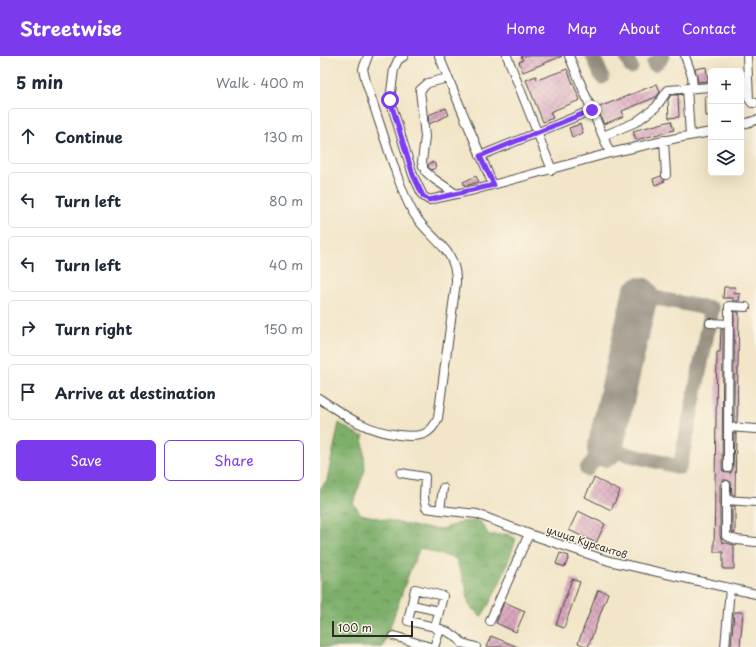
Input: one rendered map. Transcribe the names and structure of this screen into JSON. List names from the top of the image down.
{
  "streets": {
    "street": ["улица Курсантов"]
  },
  "scale_bar": "100 m",
  "page": {
    "header": "Streetwise",
    "nav": [
      "Home",
      "Map",
      "About",
      "Contact"
    ],
    "heading": ["5 min", "Walk · 400 m"],
    "map_buttons": ["+", "−"],
    "list": [
      ["Continue", "130 m"],
      ["Turn left", "80 m"],
      ["Turn left", "40 m"],
      ["Turn right", "150 m"],
      "Arrive at destination"
    ],
    "buttons": ["Save", "Share"],
    "scale": "100 m"
  }
}
